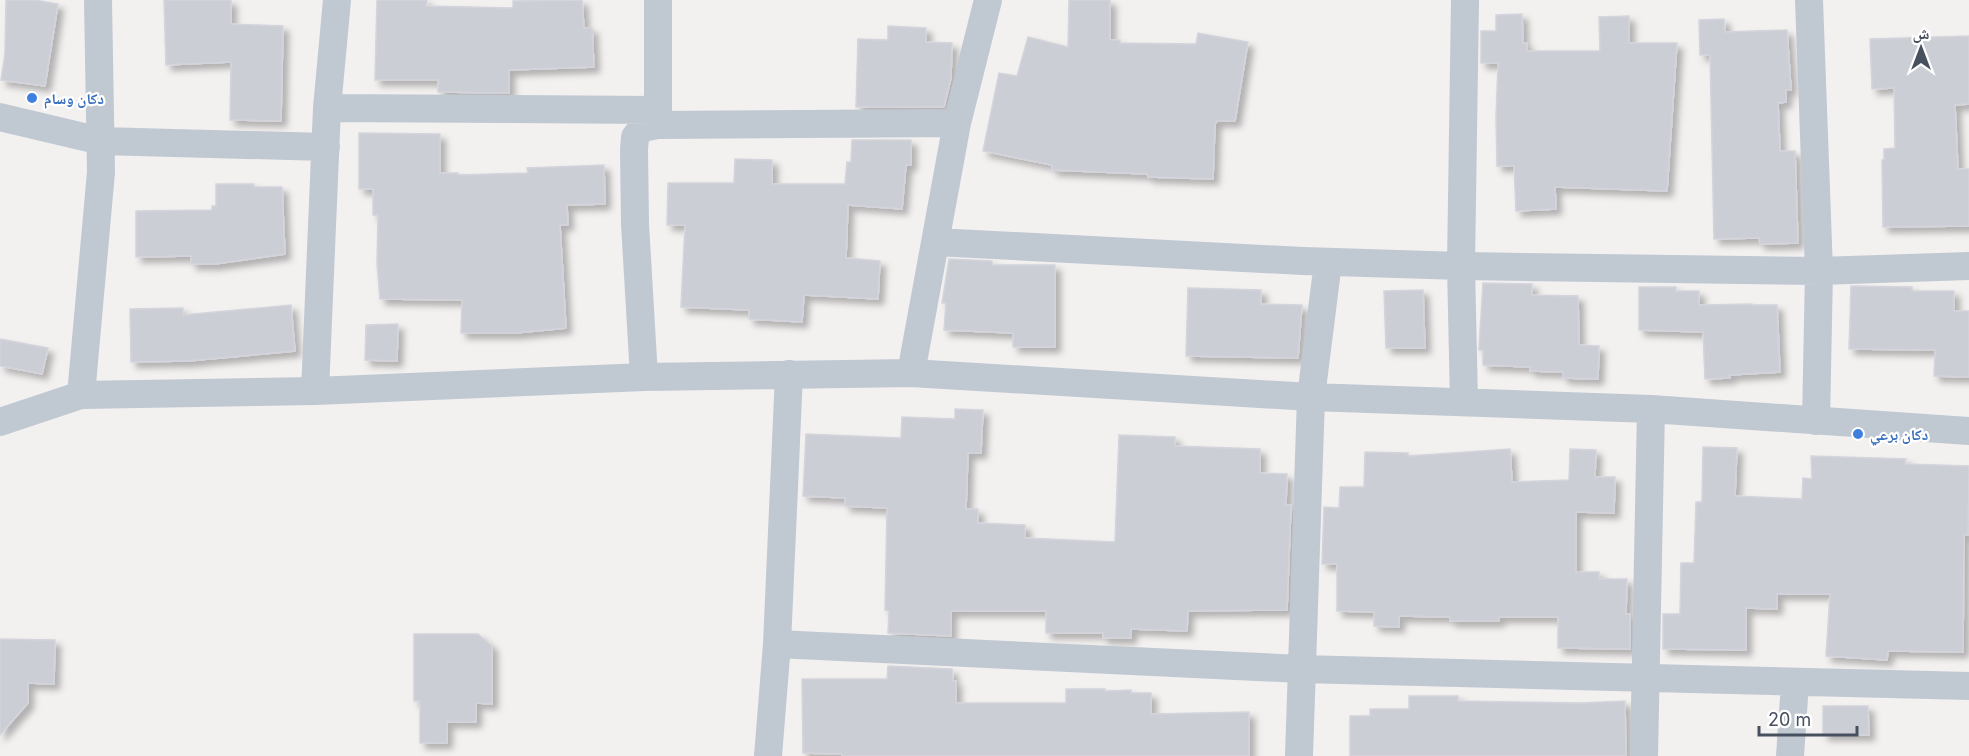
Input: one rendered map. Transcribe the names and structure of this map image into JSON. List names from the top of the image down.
{
  "places": ["دكان وسام", "دكان برعي"],
  "scale_bar": "20 m",
  "north": "top"
}
